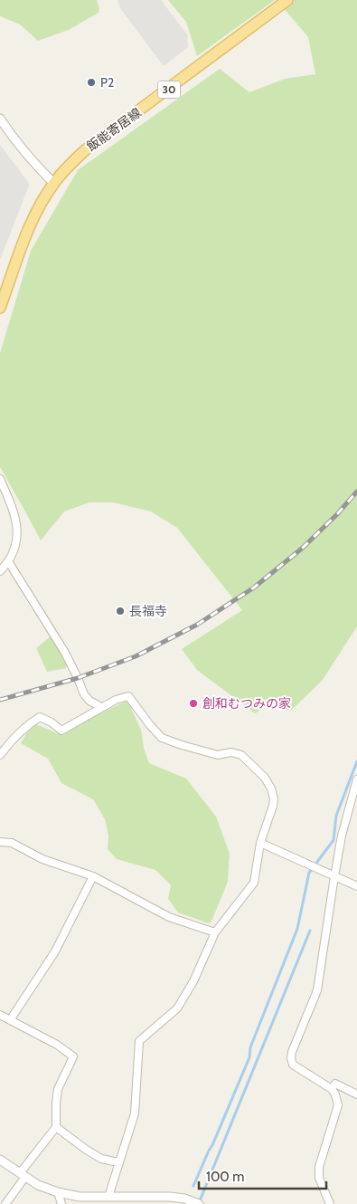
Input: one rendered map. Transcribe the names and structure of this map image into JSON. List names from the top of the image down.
{
  "streets": {
    "main road": ["30", "飯能寄居線"]
  },
  "places": ["P2", "長福寺", "創和むつみの家"],
  "scale_bar": "100 m"
}
